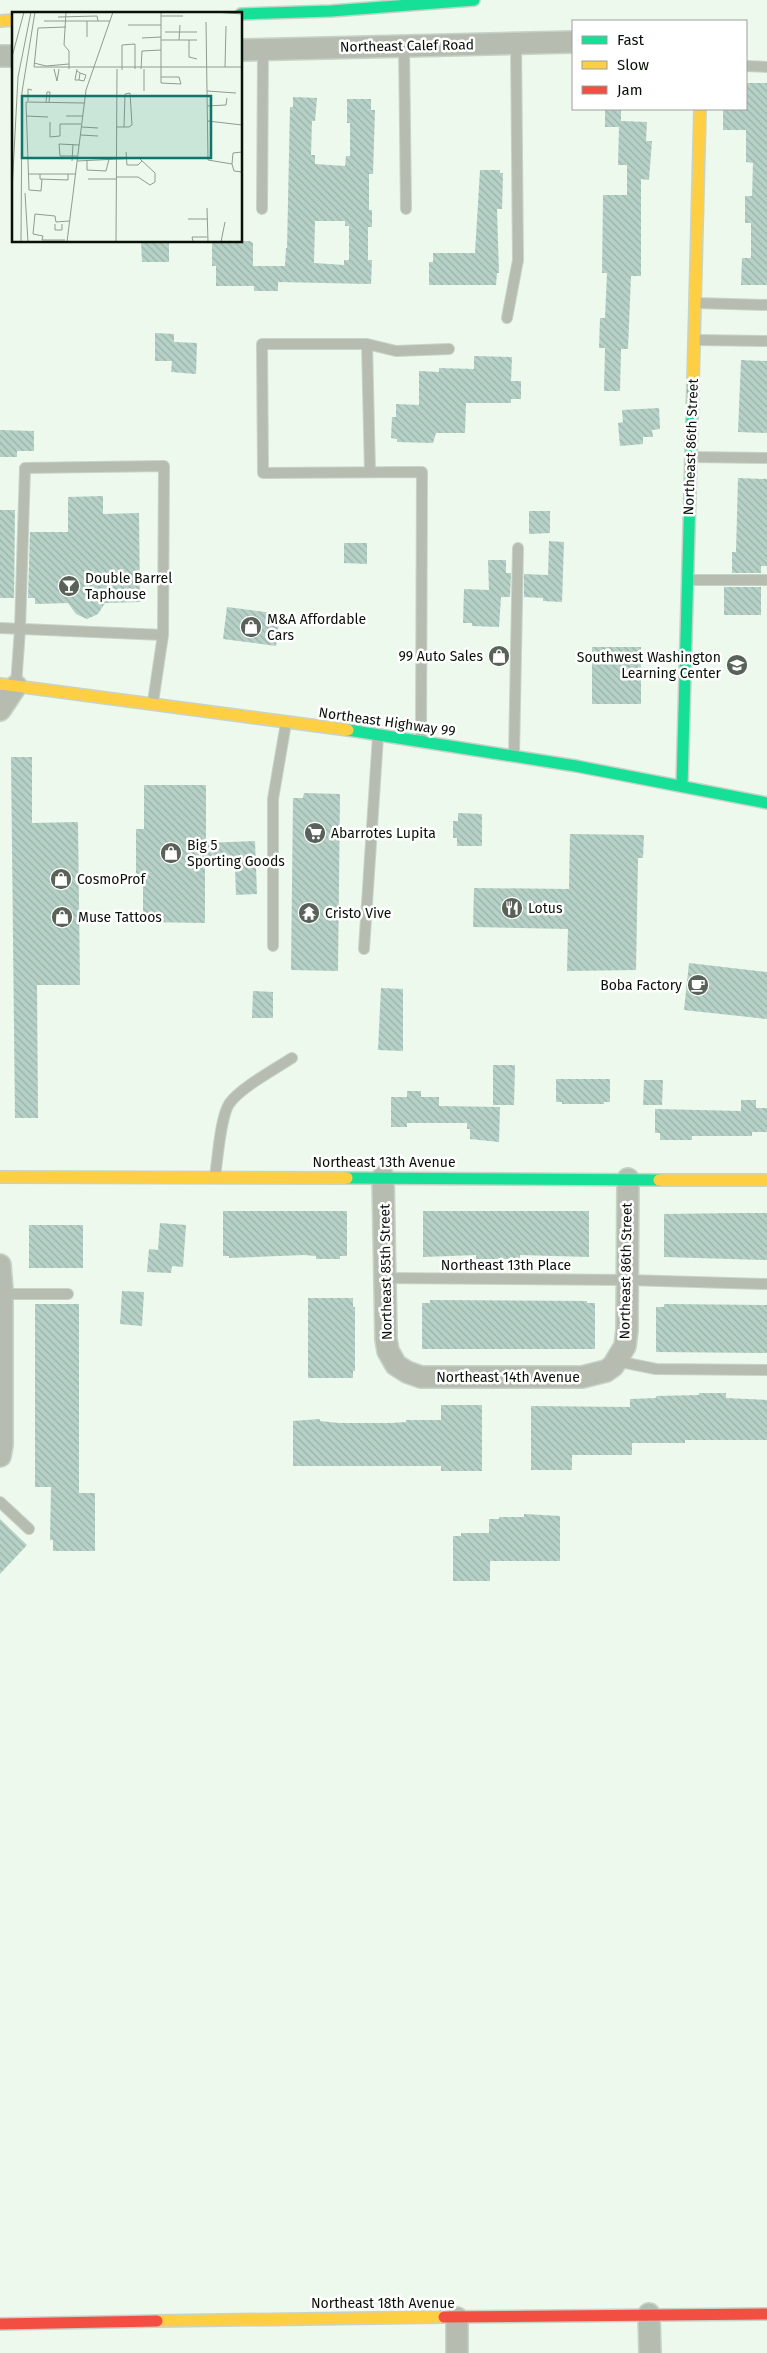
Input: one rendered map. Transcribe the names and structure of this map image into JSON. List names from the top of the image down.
{
  "streets": {
    "main road": [
      "Northeast 86th Street",
      "Northeast Highway 99",
      "Northeast 13th Avenue",
      "Northeast 18th Avenue"
    ],
    "street": ["Northeast Calef Road", "Northeast 85th Street", "Northeast 14th Avenue"],
    "lane": ["Northeast 13th Place"]
  },
  "crossings": [
    ["Northeast 86th Street", "Northeast Highway 99"],
    ["Northeast 86th Street", "Northeast 13th Avenue"],
    ["Northeast 86th Street", "Northeast 13th Place"],
    ["Northeast 86th Street", "Northeast 14th Avenue"],
    ["Northeast 13th Avenue", "Northeast 85th Street"],
    ["Northeast 13th Place", "Northeast 85th Street"],
    ["Northeast 85th Street", "Northeast 14th Avenue"]
  ],
  "places": {
    "bar": ["Double Barrel Taphouse"],
    "shop": [
      "M&A Affordable Cars",
      "99 Auto Sales",
      "Big 5 Sporting Goods",
      "CosmoProf",
      "Muse Tattoos"
    ],
    "school or university": ["Southwest Washington Learning Center"],
    "supermarket": ["Abarrotes Lupita"],
    "restaurant": ["Lotus"],
    "temple": ["Cristo Vive"],
    "cafe": ["Boba Factory"]
  },
  "legend": ["Fast", "Slow", "Jam"]
}
